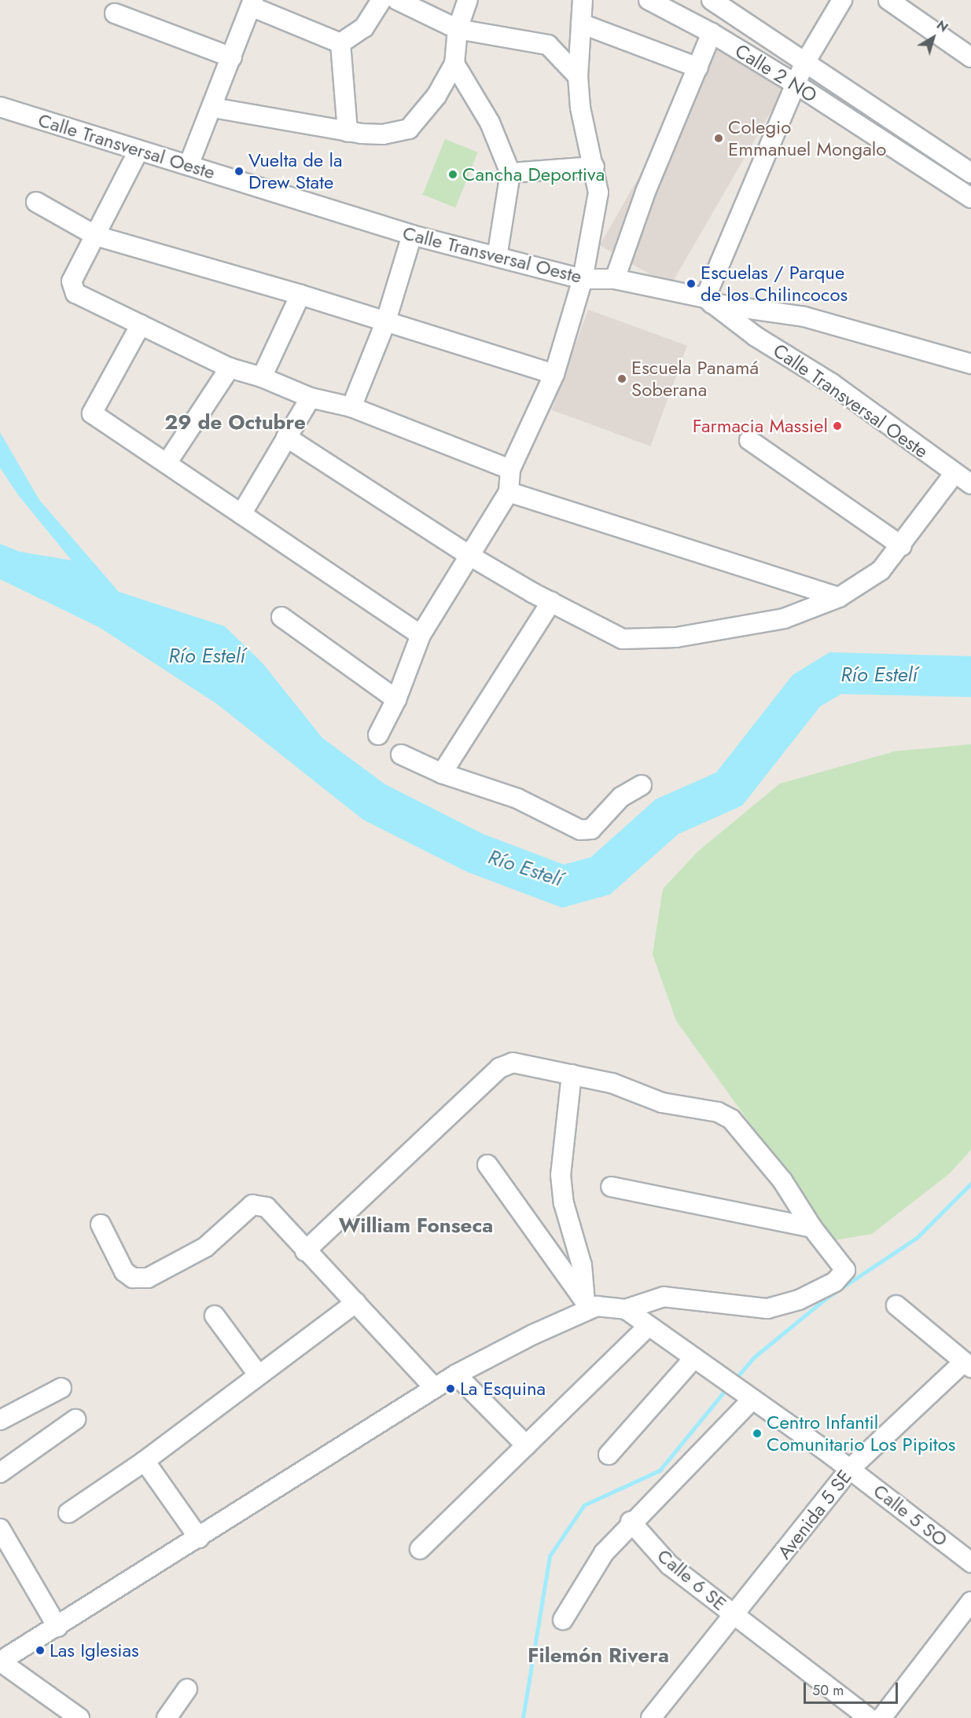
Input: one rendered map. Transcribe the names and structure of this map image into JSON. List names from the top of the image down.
{
  "streets": {
    "street": [
      "Calle 2 NO",
      "Calle Transversal Oeste",
      "Avenida 5 SE",
      "Calle 5 SO",
      "Calle 6 SE"
    ]
  },
  "crossings": [
    ["Avenida 5 SE", "Calle 5 SO"],
    ["Avenida 5 SE", "Calle 6 SE"]
  ],
  "districts": ["29 de Octubre", "William Fonseca", "Filemón Rivera"],
  "water": ["Río Estelí"],
  "places": [
    "Colegio Emmanuel Mongalo",
    "Vuelta de la Drew State",
    "Cancha Deportiva",
    "Escuelas / Parque de los Chilincocos",
    "Escuela Panamá Soberana",
    "Farmacia Massiel",
    "La Esquina",
    "Centro Infantil Comunitario Los Pipitos",
    "Las Iglesias"
  ],
  "scale_bar": "50 m",
  "north": "top right"
}
